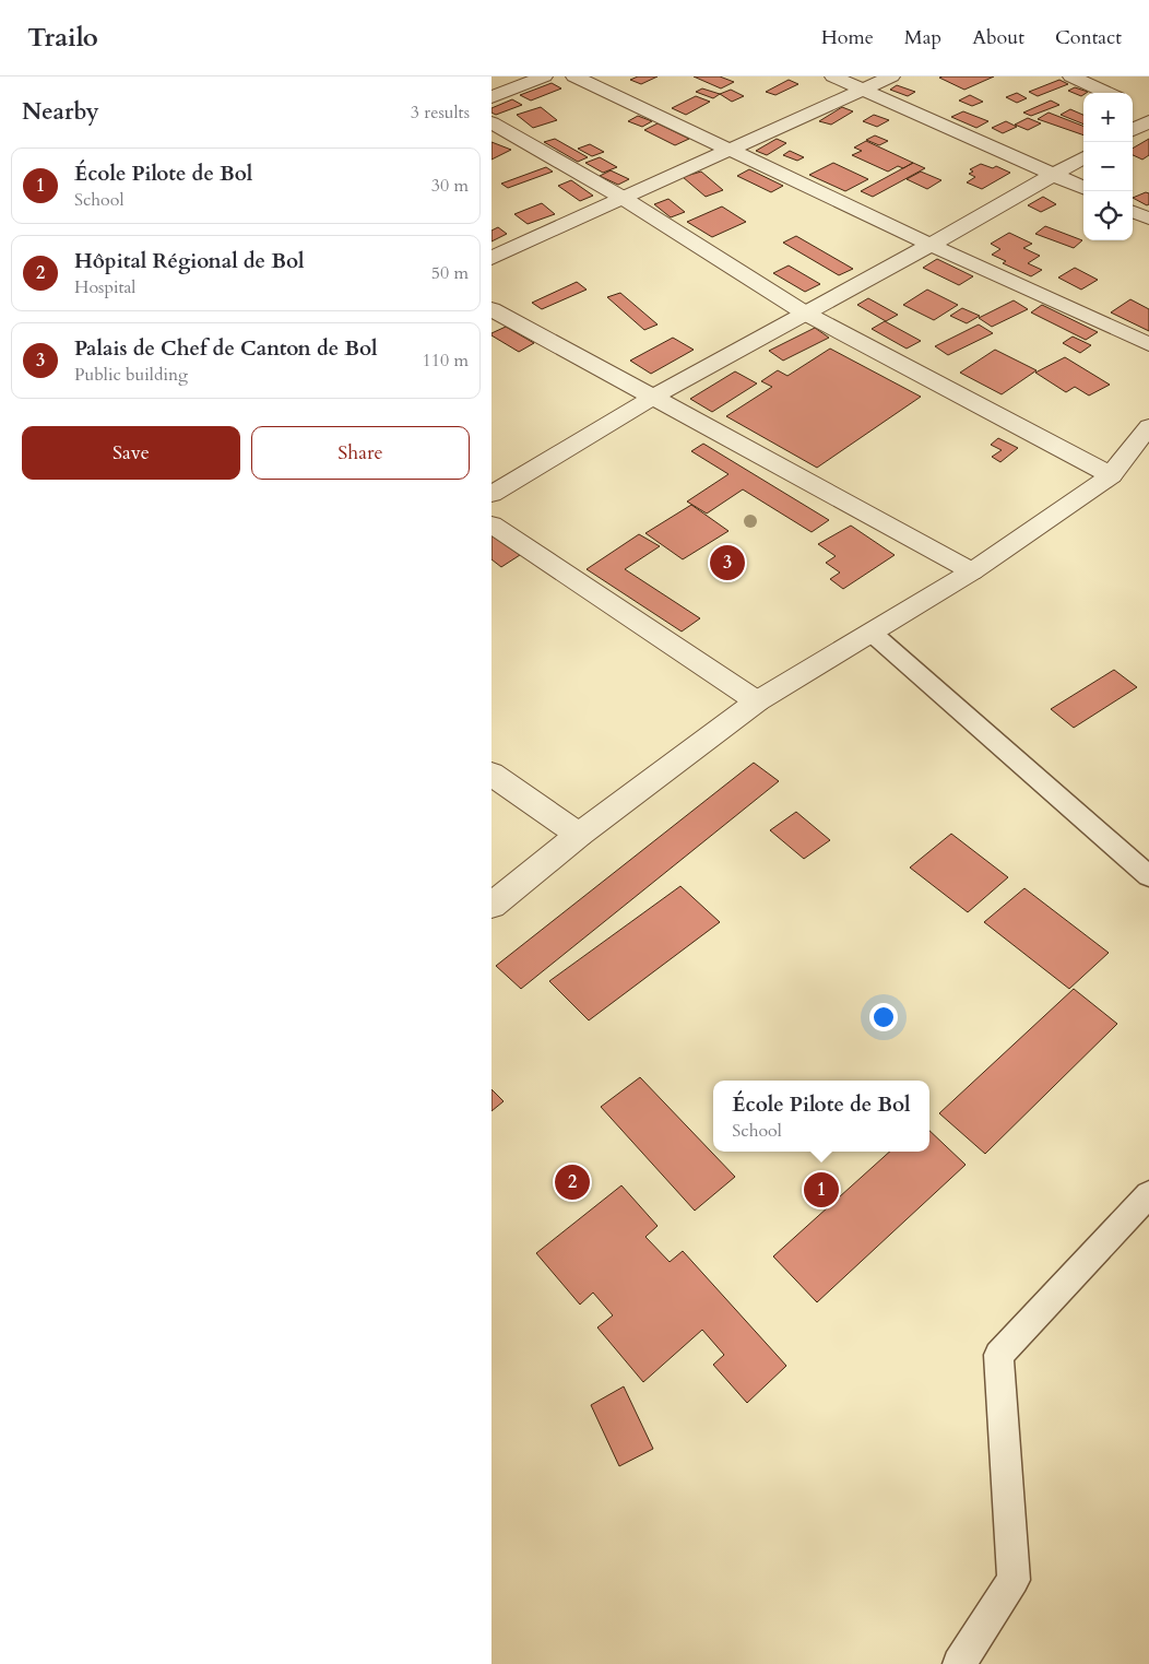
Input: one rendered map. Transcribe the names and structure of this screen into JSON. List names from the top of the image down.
{
  "page": {
    "header": "Trailo",
    "nav": [
      "Home",
      "Map",
      "About",
      "Contact"
    ],
    "heading": ["Nearby", "3 results"],
    "map_buttons": ["+", "−"],
    "list": [
      {
        "mark": "1",
        "name": "École Pilote de Bol",
        "note": "School",
        "value": "30 m"
      },
      {
        "mark": "2",
        "name": "Hôpital Régional de Bol",
        "note": "Hospital",
        "value": "50 m"
      },
      {
        "mark": "3",
        "name": "Palais de Chef de Canton de Bol",
        "note": "Public building",
        "value": "110 m"
      }
    ],
    "buttons": ["Save", "Share"],
    "pins": ["3", "2", "1"],
    "popup": ["École Pilote de Bol", "School"]
  }
}
